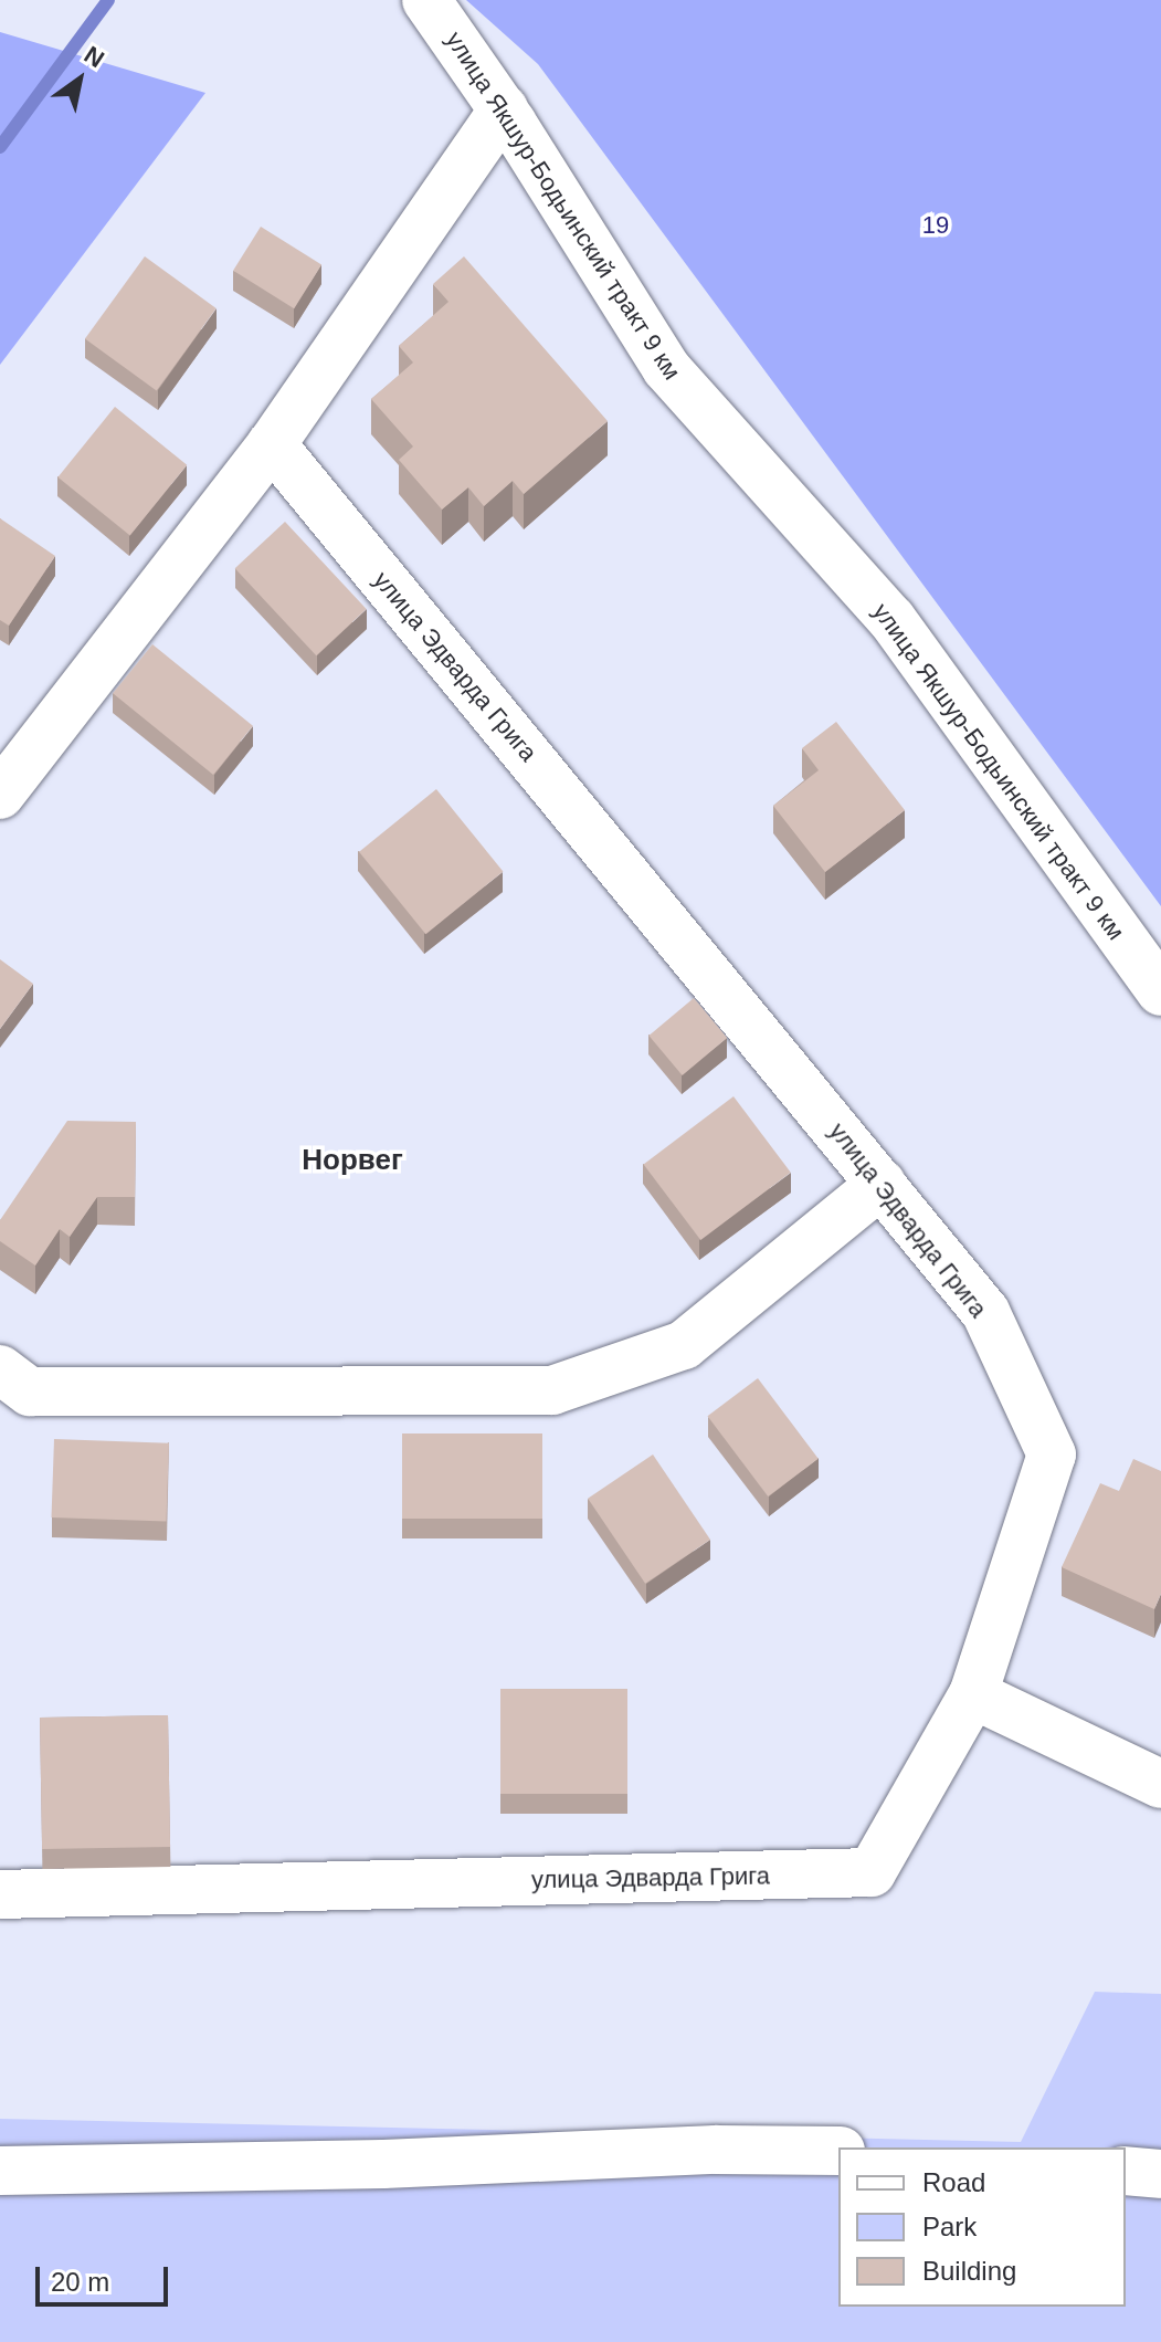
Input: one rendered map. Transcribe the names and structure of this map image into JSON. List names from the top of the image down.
{
  "streets": {
    "street": ["улица Якшур-Бодьинский тракт 9 км", "улица Эдварда Грига"]
  },
  "districts": ["Норвег"],
  "parks": ["19"],
  "legend": ["Road", "Park", "Building"],
  "scale_bar": "20 m",
  "north": "top right"
}
